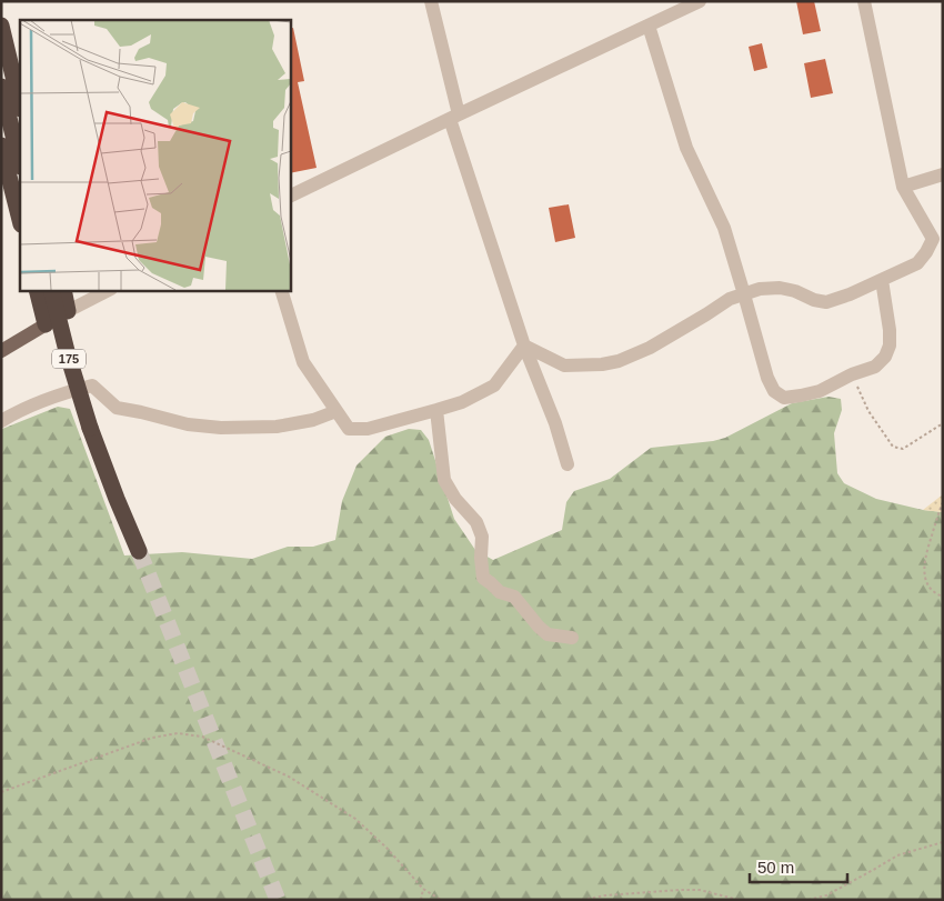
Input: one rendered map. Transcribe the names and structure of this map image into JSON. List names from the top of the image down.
{
  "streets": {
    "highway": ["175"]
  },
  "scale_bar": "50 m"
}
